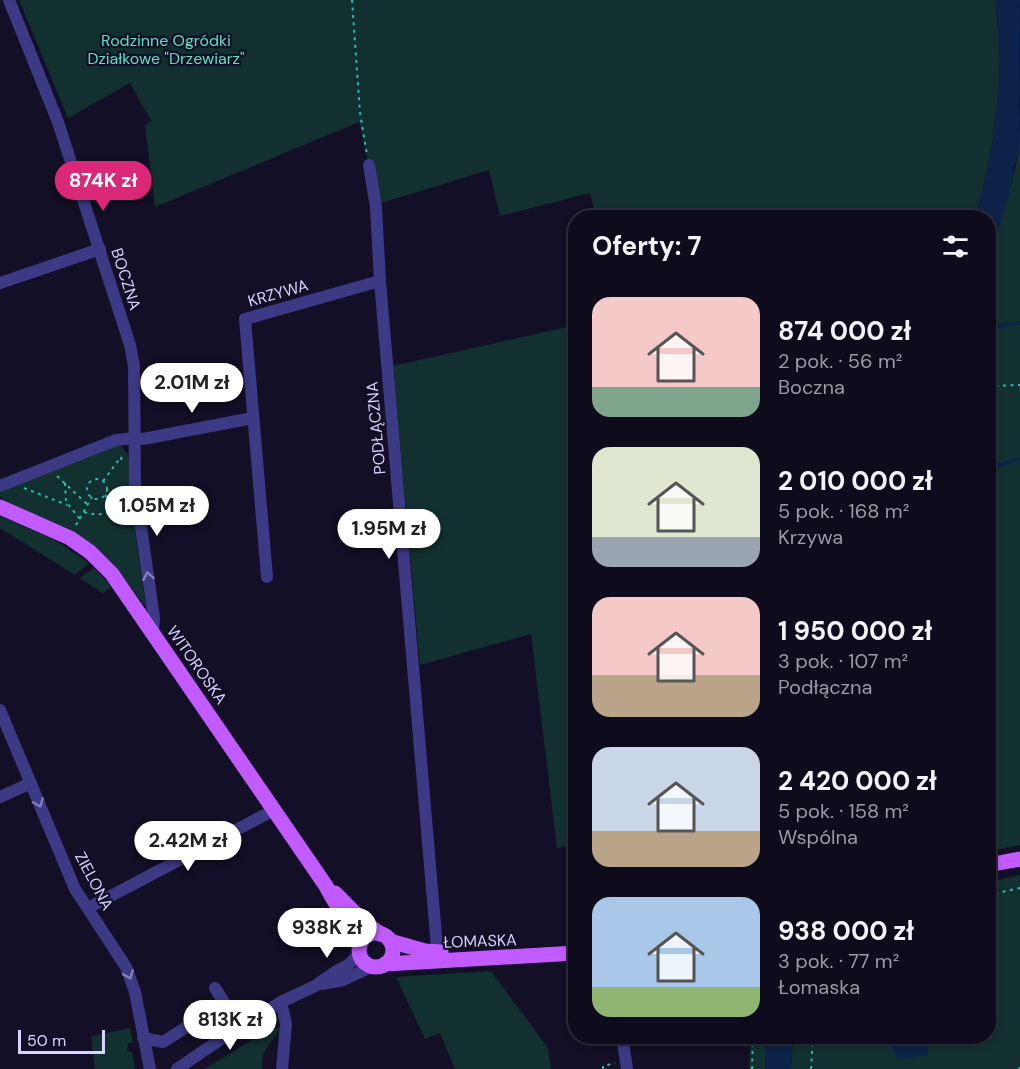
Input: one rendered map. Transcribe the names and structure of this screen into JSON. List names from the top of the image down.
{
  "streets": {
    "main road": ["WITOROSKA", "ŁOMASKA"],
    "street": [
      "BOCZNA",
      "KRZYWA",
      "PODŁĄCZNA",
      "ZIELONA"
    ]
  },
  "crossings": [
    ["BOCZNA", "WITOROSKA"],
    ["KRZYWA", "PODŁĄCZNA"],
    ["PODŁĄCZNA", "WITOROSKA"],
    ["PODŁĄCZNA", "ŁOMASKA"],
    ["WITOROSKA", "ŁOMASKA"]
  ],
  "one_way": ["ZIELONA"],
  "parks": ["Rodzinne Ogródki Działkowe \"Drzewiarz\""],
  "scale_bar": "50 m",
  "page": {
    "price": [
      "874K zł",
      "2.01M zł",
      "1.05M zł",
      "1.95M zł",
      "2.42M zł",
      "938K zł",
      "813K zł"
    ],
    "heading": "Oferty: 7",
    "list": [
      {
        "name": "874 000 zł",
        "note": "2 pok. · 56 m² · Boczna"
      },
      {
        "name": "2 010 000 zł",
        "note": "5 pok. · 168 m² · Krzywa"
      },
      {
        "name": "1 950 000 zł",
        "note": "3 pok. · 107 m² · Podłączna"
      },
      {
        "name": "2 420 000 zł",
        "note": "5 pok. · 158 m² · Wspólna"
      },
      {
        "name": "938 000 zł",
        "note": "3 pok. · 77 m² · Łomaska"
      }
    ],
    "scale": "50 m"
  }
}
